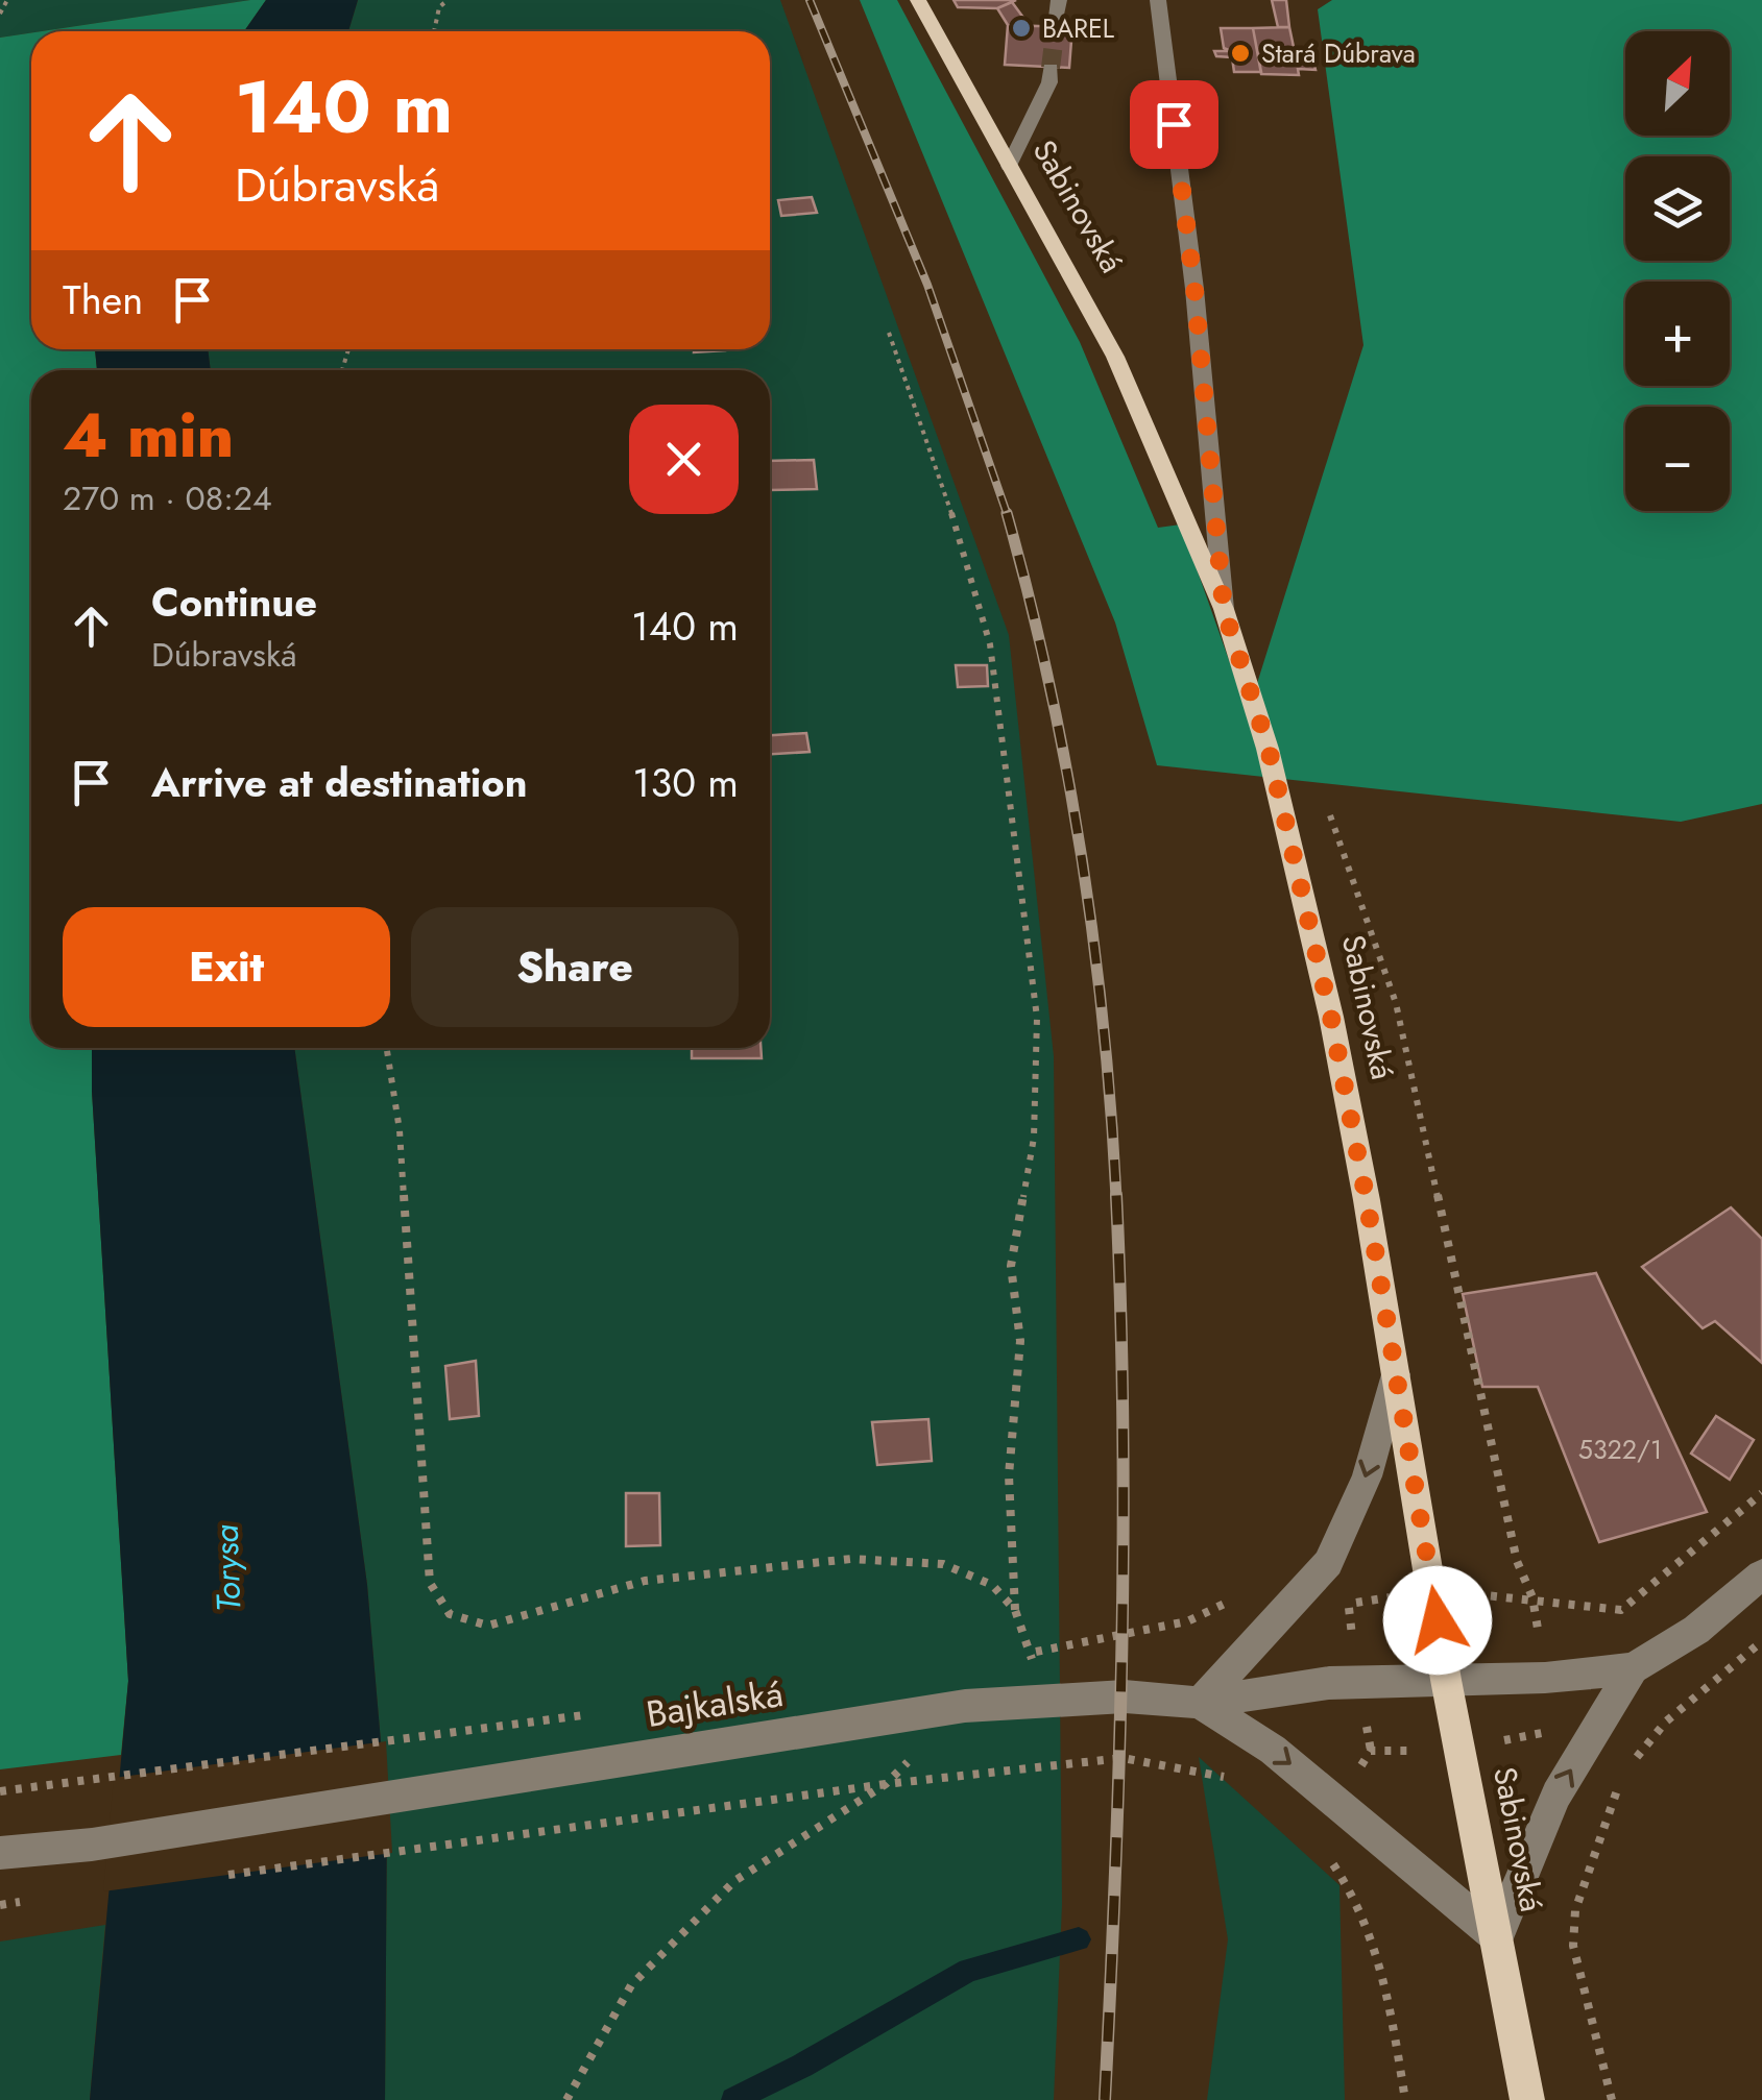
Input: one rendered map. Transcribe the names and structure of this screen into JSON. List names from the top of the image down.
{
  "streets": {
    "main road": ["Sabinovská"],
    "street": ["Bajkalská"]
  },
  "crossings": [
    ["Sabinovská", "Bajkalská"]
  ],
  "water": ["Torysa"],
  "places": ["BAREL", "Stará Dúbrava"],
  "house_numbers": ["5322/1"],
  "north": "top right",
  "page": {
    "map_buttons": ["+", "−"],
    "turn": ["140 m", "Dúbravská"],
    "then": "Then",
    "heading": ["4 min", "270 m · 08:24"],
    "list": [
      {
        "name": "Continue",
        "note": "Dúbravská",
        "value": "140 m"
      },
      {
        "name": "Arrive at destination",
        "value": "130 m"
      }
    ],
    "buttons": ["Exit", "Share"]
  }
}
